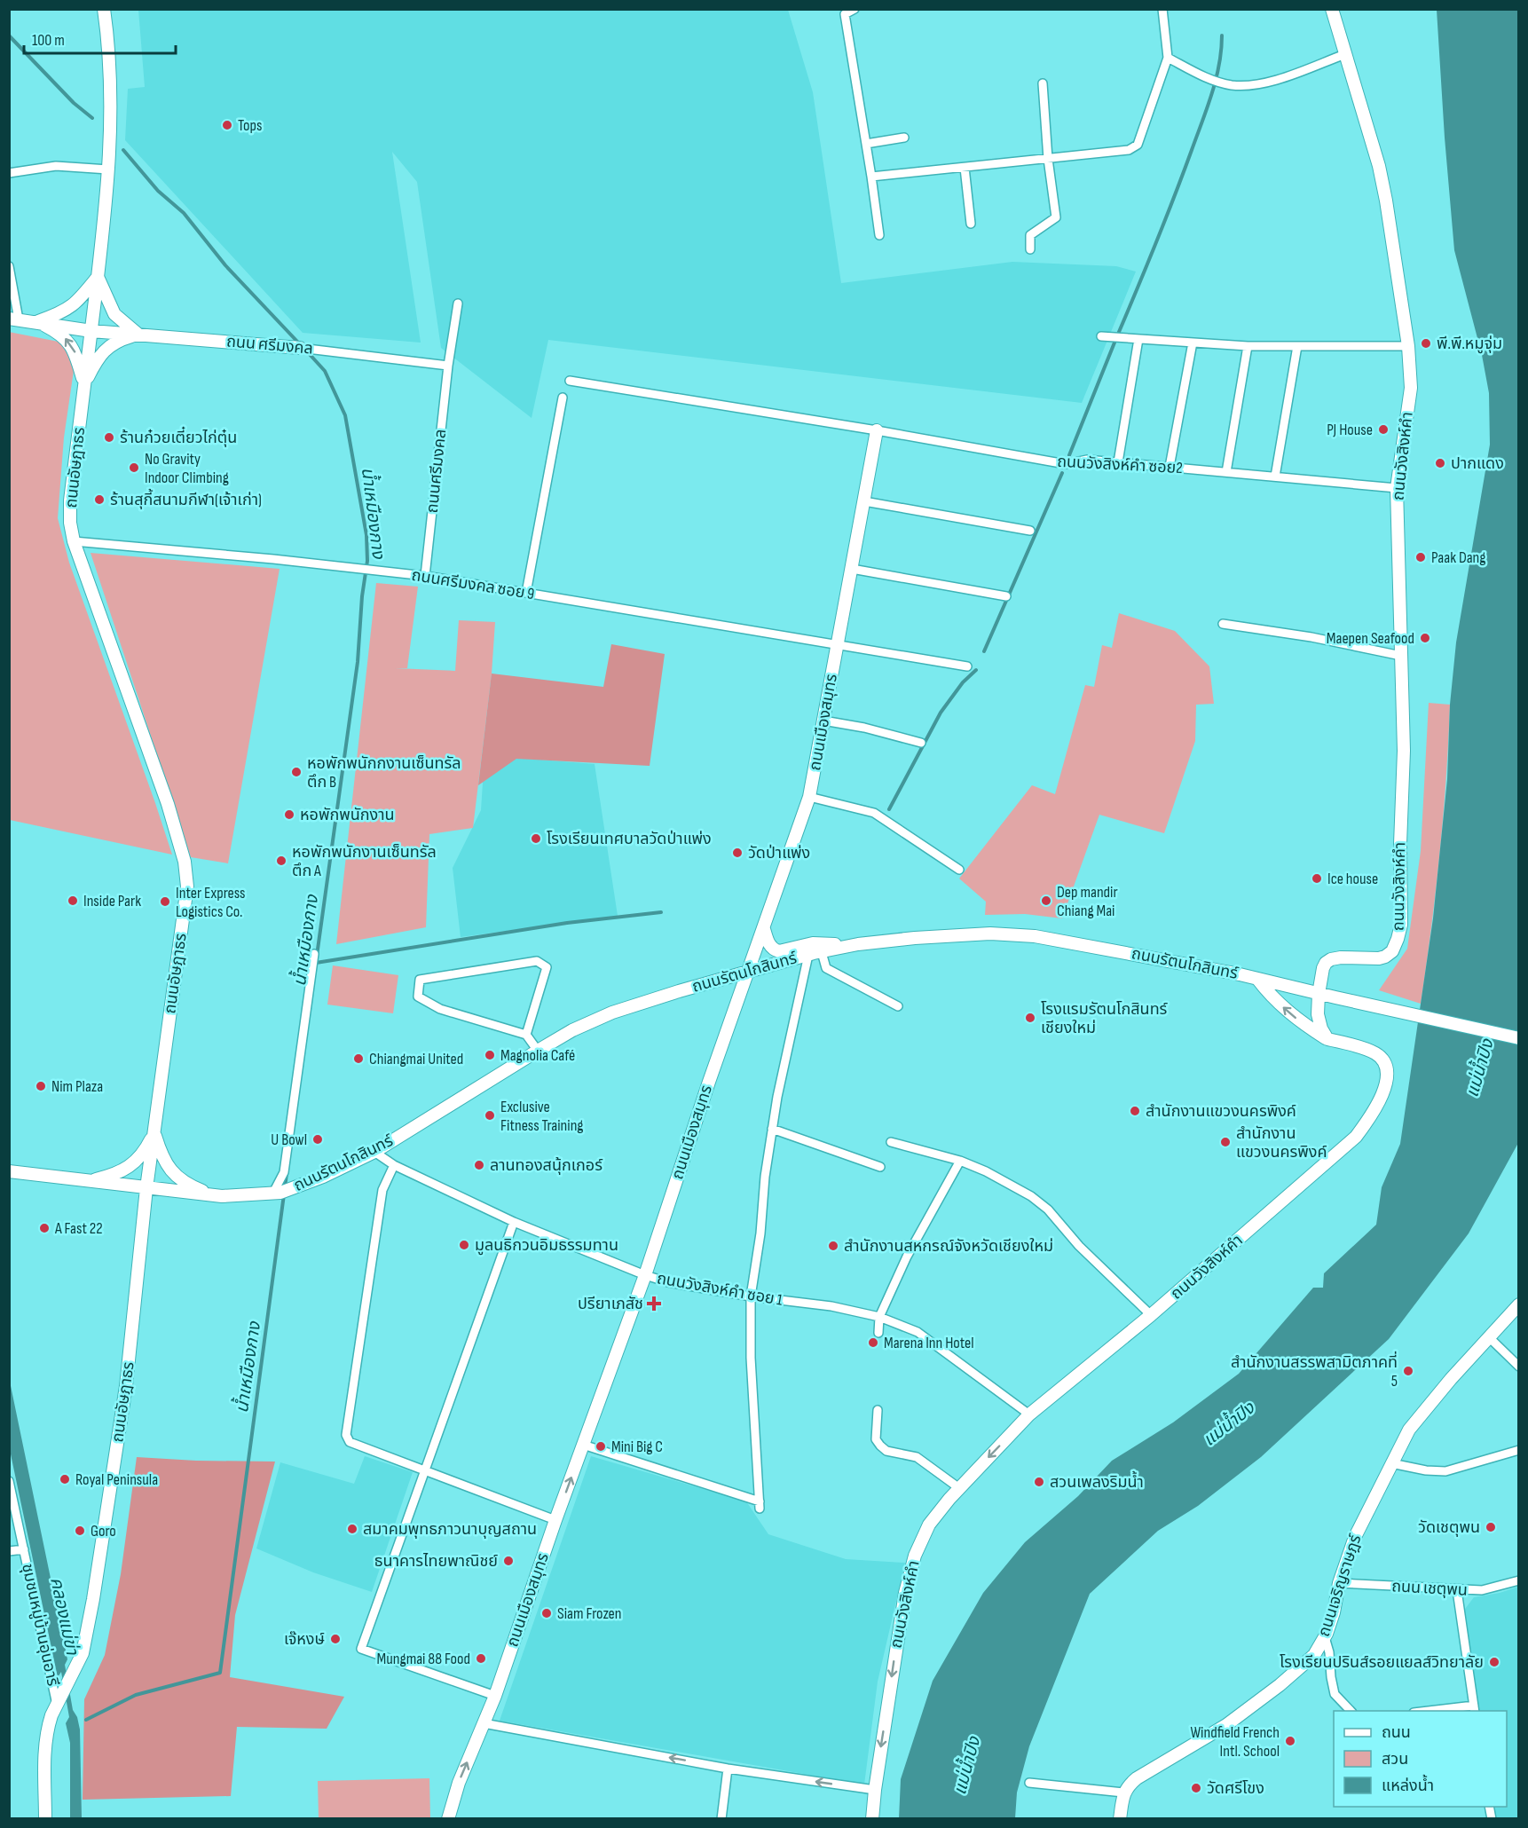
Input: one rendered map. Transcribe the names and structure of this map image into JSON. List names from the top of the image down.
{
  "streets": {
    "street": [
      "ถนน ศรีมงคล",
      "ถนนวังสิงห์คำ",
      "ถนนวังสิงห์คำ ซอย2",
      "ถนนอัษฎาธร",
      "ถนนศรีมงคล",
      "ถนนศรีมงคล ซอย 9",
      "ถนนเมืองสมุทร",
      "ถนนรัตนโกสินทร์",
      "ถนนวังสิงห์คำ ซอย 1",
      "ถนนเจริญราษฎร์",
      "ถนน เชตุพน",
      "ชุมชนหมู่บ้านอุ่นอารี"
    ]
  },
  "crossings": [
    ["ถนน ศรีมงคล", "ถนนอัษฎาธร"],
    ["ถนน ศรีมงคล", "ถนนศรีมงคล"],
    ["ถนนวังสิงห์คำ", "ถนนวังสิงห์คำ ซอย2"],
    ["ถนนวังสิงห์คำ", "ถนนรัตนโกสินทร์"],
    ["ถนนวังสิงห์คำ", "ถนนวังสิงห์คำ ซอย 1"],
    ["ถนนวังสิงห์คำ ซอย2", "ถนนเมืองสมุทร"],
    ["ถนนอัษฎาธร", "ถนนศรีมงคล ซอย 9"],
    ["ถนนอัษฎาธร", "ถนนรัตนโกสินทร์"],
    ["ถนนอัษฎาธร", "ชุมชนหมู่บ้านอุ่นอารี"],
    ["ถนนศรีมงคล", "ถนนศรีมงคล ซอย 9"],
    ["ถนนศรีมงคล ซอย 9", "ถนนเมืองสมุทร"],
    ["ถนนเมืองสมุทร", "ถนนรัตนโกสินทร์"],
    ["ถนนเมืองสมุทร", "ถนนวังสิงห์คำ ซอย 1"],
    ["ถนนรัตนโกสินทร์", "ถนนวังสิงห์คำ ซอย 1"],
    ["ถนนเจริญราษฎร์", "ถนน เชตุพน"]
  ],
  "water": ["น้ำเหมืองกาง", "แม่น้ำปิง", "คลองแม่ข่า"],
  "places": {
    "other": [
      "Tops",
      "พี.พี.หมูจุ่ม",
      "PJ House",
      "ร้านก๋วยเตี๋ยวไก่ตุ๋น",
      "ปากแดง",
      "No Gravity Indoor Climbing",
      "ร้านสุกี้สนามกีฬา(เจ้าเก่า)",
      "Paak Dang",
      "Maepen Seafood",
      "หอพักพนักกงานเซ็นทรัล ตึก B",
      "หอพักพนักงาน",
      "โรงเรียนเทศบาลวัดป่าแพ่ง",
      "วัดป่าแพ่ง",
      "หอพักพนักงานเซ็นทรัล ตึก A",
      "Ice house",
      "Inside Park",
      "Dep mandir Chiang Mai",
      "Inter Express Logistics Co.",
      "โรงแรมรัตนโกสินทร์ เชียงใหม่",
      "Magnolia Café",
      "Chiangmai United",
      "Nim Plaza",
      "สำนักงานแขวงนครพิงค์",
      "Exclusive Fitness Training",
      "U Bowl",
      "สำนักงาน แขวงนครพิงค์",
      "ลานทองสนุ้กเกอร์",
      "A Fast 22",
      "มูลนธิกวนอิมธรรมทาน",
      "สำนักงานสหกรณ์จังหวัดเชียงใหม่",
      "Marena Inn Hotel",
      "สำนักงานสรรพสามิตภาคที่ 5",
      "Mini Big C",
      "Royal Peninsula",
      "สวนเพลงริมน้ำ",
      "วัดเชตุพน",
      "สมาคมพุทธภาวนาบุญสถาน",
      "Goro",
      "ธนาคารไทยพาณิชย์",
      "Siam Frozen",
      "เจ๊หงษ์",
      "Mungmai 88 Food",
      "โรงเรียนปรินส์รอยแยลส์วิทยาลัย",
      "Windfield French Intl. School",
      "วัดศรีโขง"
    ],
    "health": ["ปรียาเภสัช"]
  },
  "legend": ["ถนน", "สวน", "แหล่งน้ำ"],
  "scale_bar": "100 m"
}
